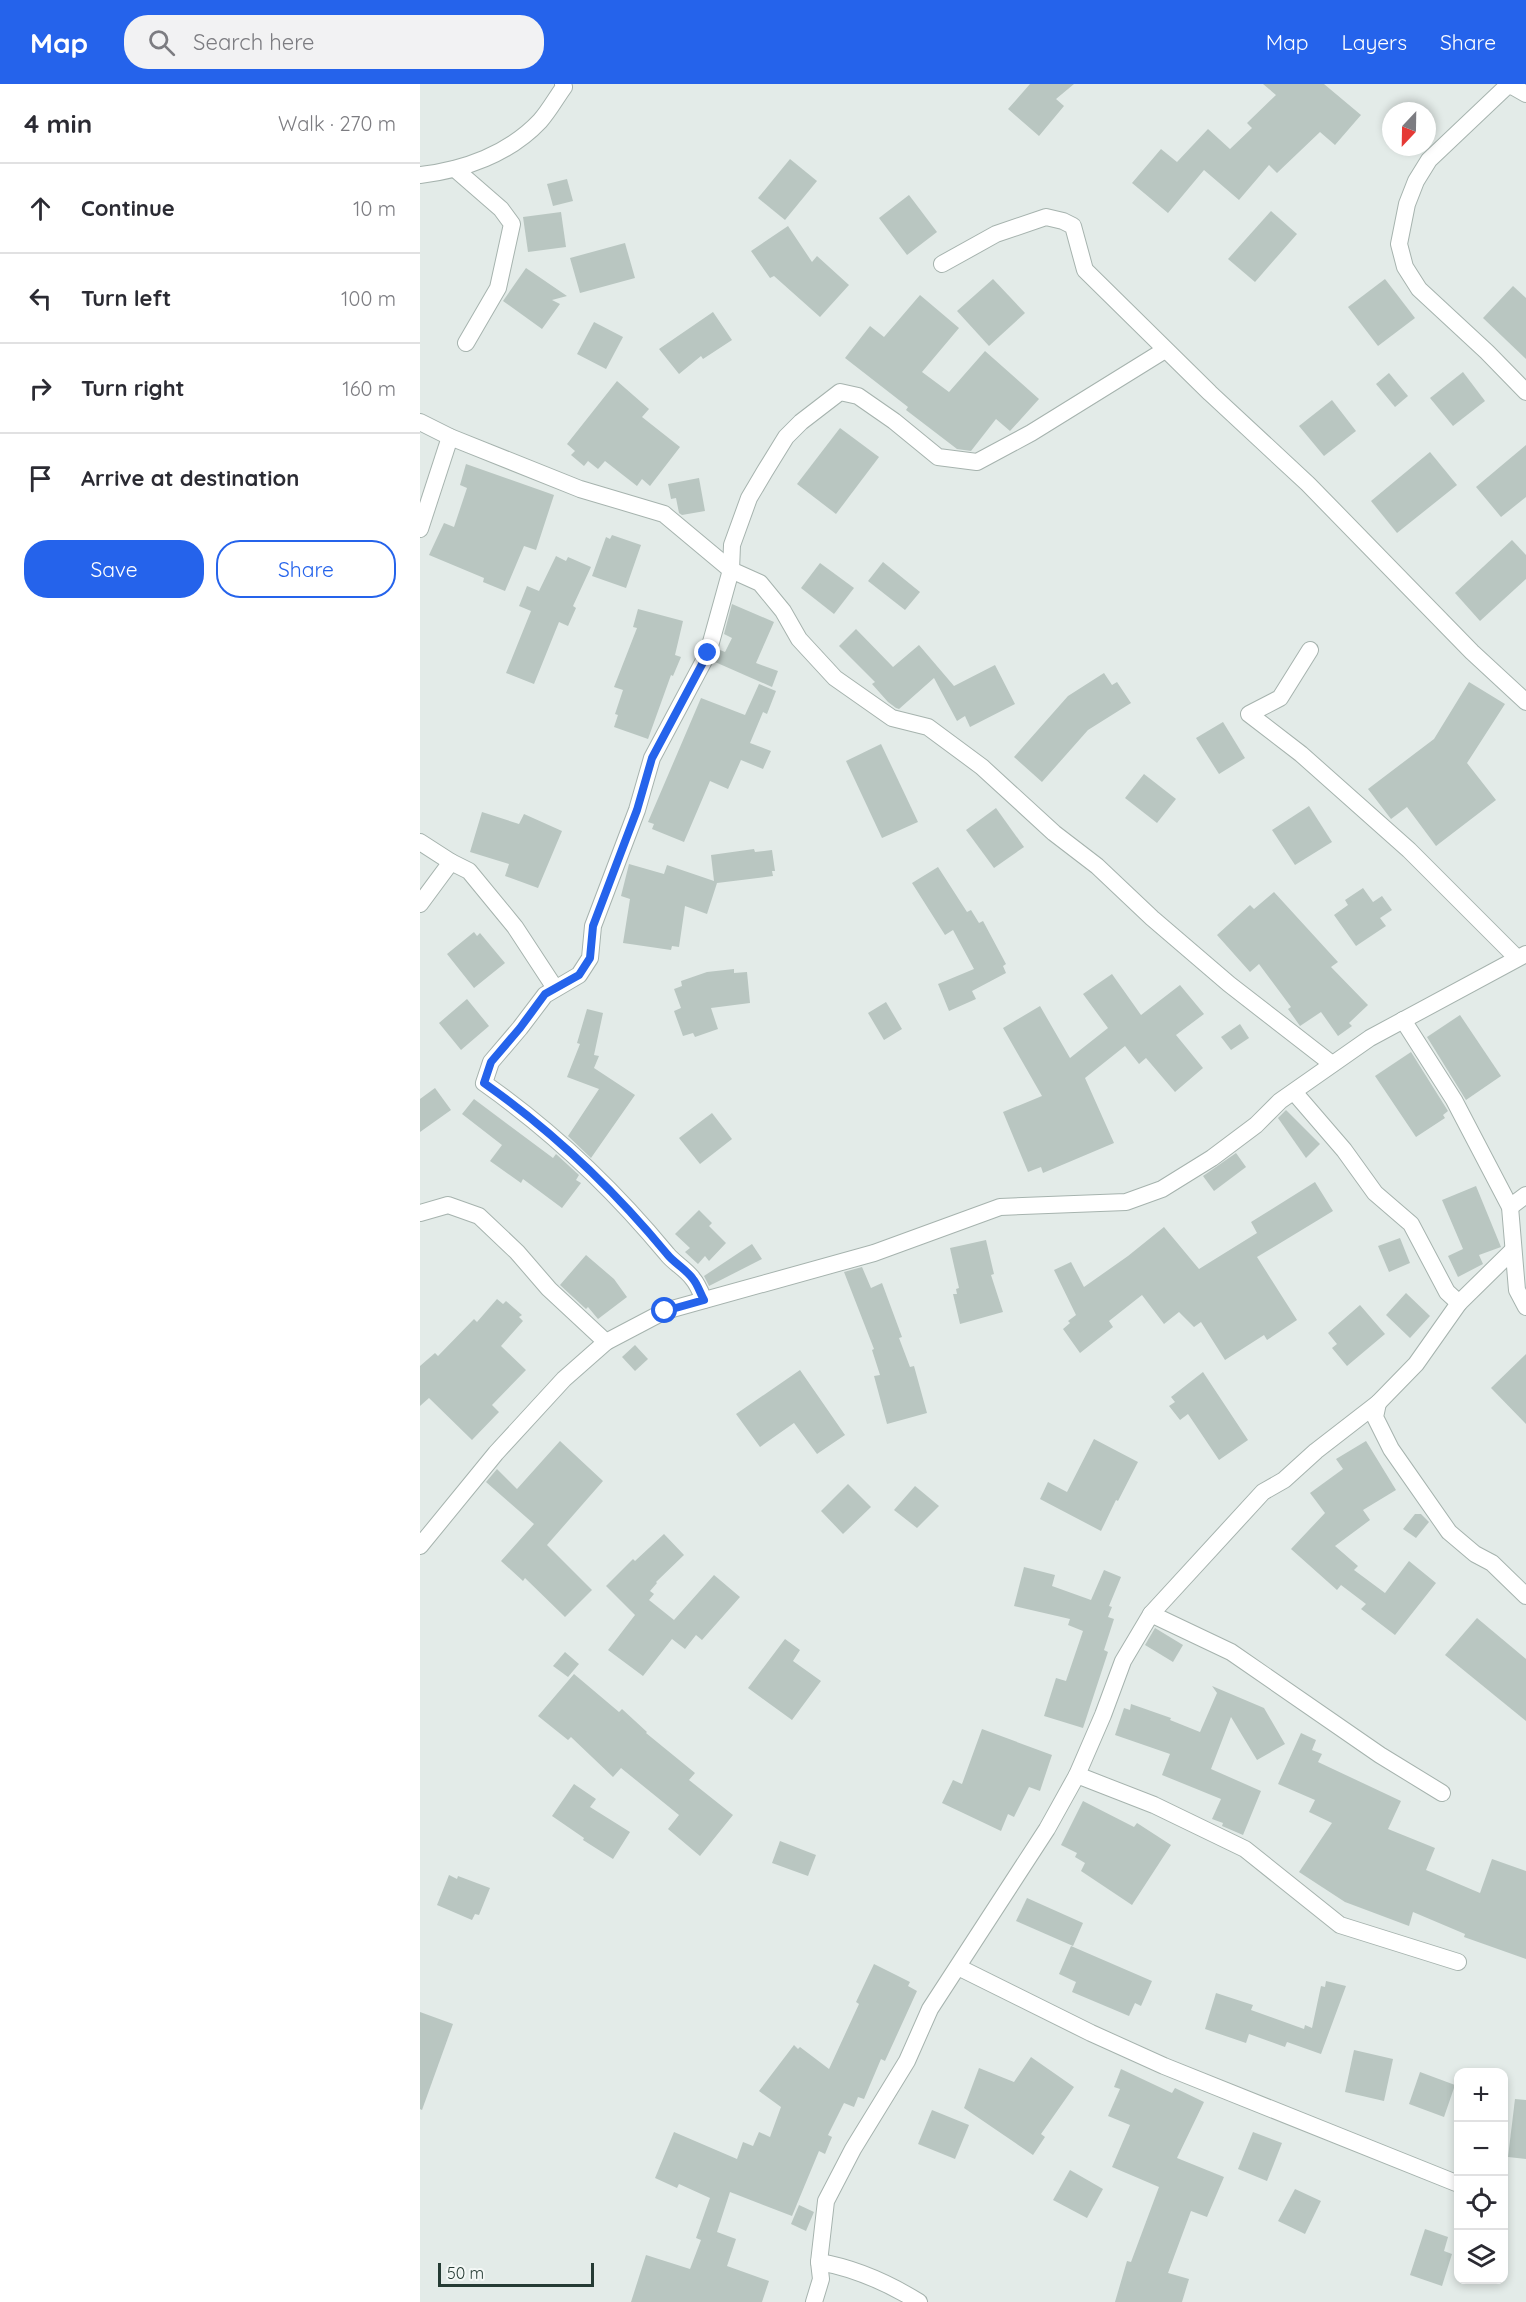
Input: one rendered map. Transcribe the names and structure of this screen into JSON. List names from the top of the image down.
{
  "scale_bar": "50 m",
  "north": "bottom",
  "page": {
    "header": "Map",
    "search": "Search here",
    "nav": ["Map", "Layers", "Share"],
    "heading": ["4 min", "Walk · 270 m"],
    "list": [
      ["Continue", "10 m"],
      ["Turn left", "100 m"],
      ["Turn right", "160 m"],
      "Arrive at destination"
    ],
    "buttons": ["Save", "Share"],
    "map_buttons": ["+", "−"],
    "scale": "50 m"
  }
}
